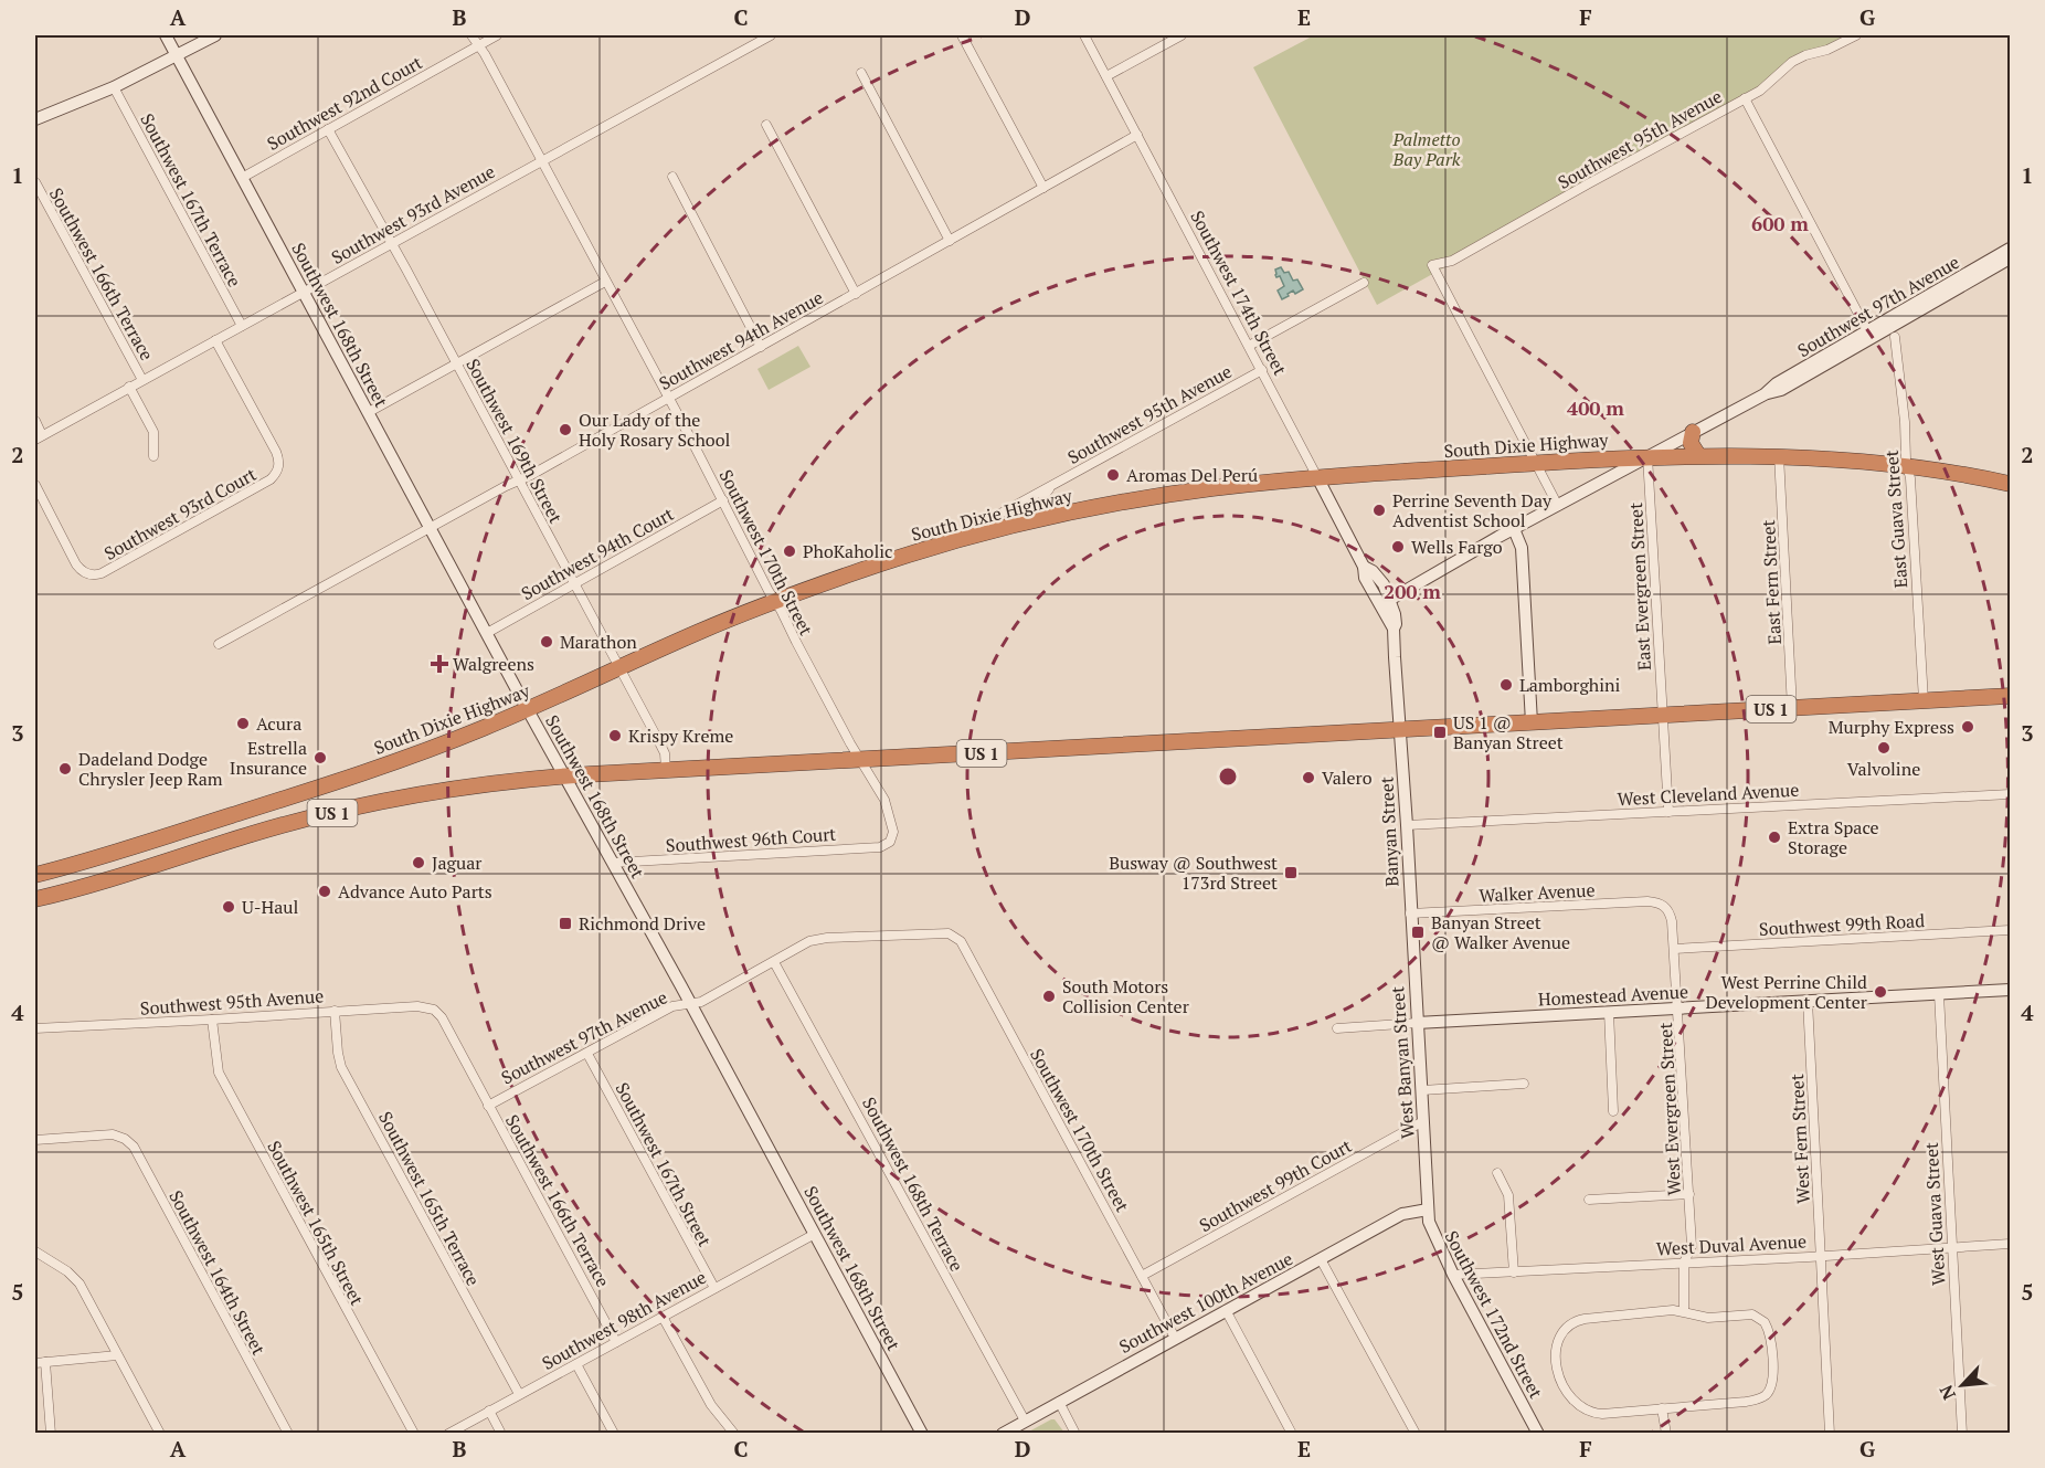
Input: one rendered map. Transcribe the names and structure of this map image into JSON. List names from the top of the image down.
{
  "streets": {
    "highway": ["South Dixie Highway", "US 1"],
    "street": [
      "Southwest 92nd Court",
      "Southwest 95th Avenue",
      "Southwest 167th Terrace",
      "Southwest 93rd Avenue",
      "Southwest 166th Terrace",
      "Southwest 174th Street",
      "Southwest 97th Avenue",
      "Southwest 168th Street",
      "Southwest 94th Avenue",
      "Southwest 169th Street",
      "Southwest 93rd Court",
      "East Guava Street",
      "Southwest 170th Street",
      "Southwest 94th Court",
      "East Fern Street",
      "East Evergreen Street",
      "West Cleveland Avenue",
      "Banyan Street",
      "Southwest 96th Court",
      "Walker Avenue",
      "Southwest 99th Road",
      "Homestead Avenue",
      "West Banyan Street",
      "West Evergreen Street",
      "West Fern Street",
      "Southwest 167th Street",
      "Southwest 168th Terrace",
      "Southwest 99th Court",
      "Southwest 165th Terrace",
      "West Guava Street",
      "Southwest 165th Street",
      "West Duval Avenue",
      "Southwest 164th Street",
      "Southwest 100th Avenue",
      "Southwest 172nd Street",
      "Southwest 98th Avenue"
    ]
  },
  "crossings": [
    ["Southwest 92nd Court", "Southwest 168th Street"],
    ["Southwest 92nd Court", "Southwest 169th Street"],
    ["Southwest 92nd Court", "Southwest 170th Street"],
    ["Southwest 95th Avenue", "Southwest 166th Terrace"],
    ["Southwest 95th Avenue", "Southwest 174th Street"],
    ["Southwest 95th Avenue", "South Dixie Highway"],
    ["Southwest 95th Avenue", "Southwest 165th Terrace"],
    ["Southwest 95th Avenue", "Southwest 165th Street"],
    ["Southwest 167th Terrace", "Southwest 93rd Avenue"],
    ["Southwest 93rd Avenue", "Southwest 166th Terrace"],
    ["Southwest 93rd Avenue", "Southwest 168th Street"],
    ["Southwest 93rd Avenue", "Southwest 169th Street"],
    ["Southwest 93rd Avenue", "Southwest 93rd Court"],
    ["Southwest 93rd Avenue", "Southwest 170th Street"],
    ["Southwest 166th Terrace", "Southwest 97th Avenue"],
    ["Southwest 166th Terrace", "Southwest 98th Avenue"],
    ["Southwest 174th Street", "Southwest 94th Avenue"],
    ["Southwest 174th Street", "South Dixie Highway"],
    ["Southwest 174th Street", "Banyan Street"],
    ["Southwest 97th Avenue", "Southwest 168th Street"],
    ["Southwest 97th Avenue", "South Dixie Highway"],
    ["Southwest 97th Avenue", "Southwest 170th Street"],
    ["Southwest 97th Avenue", "East Evergreen Street"],
    ["Southwest 97th Avenue", "Banyan Street"],
    ["Southwest 97th Avenue", "Southwest 167th Street"],
    ["Southwest 97th Avenue", "Southwest 168th Terrace"],
    ["Southwest 168th Street", "Southwest 94th Avenue"],
    ["Southwest 168th Street", "South Dixie Highway"],
    ["Southwest 168th Street", "Southwest 94th Court"],
    ["Southwest 168th Street", "US 1"],
    ["Southwest 168th Street", "Southwest 96th Court"],
    ["Southwest 168th Street", "Southwest 98th Avenue"],
    ["Southwest 94th Avenue", "Southwest 169th Street"],
    ["Southwest 94th Avenue", "Southwest 170th Street"],
    ["Southwest 169th Street", "South Dixie Highway"],
    ["Southwest 169th Street", "Southwest 94th Court"],
    ["Southwest 169th Street", "US 1"],
    ["South Dixie Highway", "East Guava Street"],
    ["South Dixie Highway", "Southwest 170th Street"],
    ["South Dixie Highway", "East Fern Street"],
    ["South Dixie Highway", "East Evergreen Street"],
    ["East Guava Street", "US 1"],
    ["Southwest 170th Street", "Southwest 94th Court"],
    ["Southwest 170th Street", "US 1"],
    ["Southwest 170th Street", "Southwest 96th Court"],
    ["Southwest 170th Street", "Southwest 99th Court"],
    ["Southwest 170th Street", "Southwest 100th Avenue"],
    ["East Fern Street", "US 1"],
    ["East Evergreen Street", "US 1"],
    ["US 1", "Banyan Street"],
    ["West Cleveland Avenue", "Banyan Street"],
    ["Banyan Street", "Walker Avenue"],
    ["Banyan Street", "West Banyan Street"],
    ["Walker Avenue", "West Banyan Street"],
    ["Walker Avenue", "West Evergreen Street"],
    ["Southwest 99th Road", "West Evergreen Street"],
    ["Homestead Avenue", "West Banyan Street"],
    ["Homestead Avenue", "West Evergreen Street"],
    ["Homestead Avenue", "West Fern Street"],
    ["Homestead Avenue", "West Guava Street"],
    ["West Banyan Street", "Southwest 99th Court"],
    ["West Banyan Street", "Southwest 100th Avenue"],
    ["West Banyan Street", "Southwest 172nd Street"],
    ["West Evergreen Street", "West Duval Avenue"],
    ["West Fern Street", "West Duval Avenue"],
    ["Southwest 167th Street", "Southwest 98th Avenue"],
    ["Southwest 168th Terrace", "Southwest 100th Avenue"],
    ["Southwest 165th Terrace", "Southwest 98th Avenue"],
    ["West Guava Street", "West Duval Avenue"],
    ["West Duval Avenue", "Southwest 172nd Street"],
    ["Southwest 100th Avenue", "Southwest 172nd Street"]
  ],
  "parks": ["Palmetto Bay Park"],
  "places": {
    "other": [
      "Our Lady of the Holy Rosary School",
      "Aromas Del Perú",
      "Perrine Seventh Day Adventist School",
      "Wells Fargo",
      "PhoKaholic",
      "Marathon",
      "Lamborghini",
      "Acura",
      "Murphy Express",
      "Krispy Kreme",
      "Valvoline",
      "Estrella Insurance",
      "Dadeland Dodge Chrysler Jeep Ram",
      "Valero",
      "Extra Space Storage",
      "Jaguar",
      "Advance Auto Parts",
      "U-Haul",
      "West Perrine Child Development Center",
      "South Motors Collision Center"
    ],
    "health": ["Walgreens"],
    "transit": [
      "US 1 @ Banyan Street",
      "Busway @ Southwest 173rd Street",
      "Richmond Drive",
      "Banyan Street @ Walker Avenue"
    ]
  },
  "north": "bottom left",
  "grid": {
    "columns": [
      "A",
      "B",
      "C",
      "D",
      "E",
      "F",
      "G"
    ],
    "rows": [
      "1",
      "2",
      "3",
      "4",
      "5"
    ]
  },
  "rings": ["600 m", "400 m", "200 m"]
}
